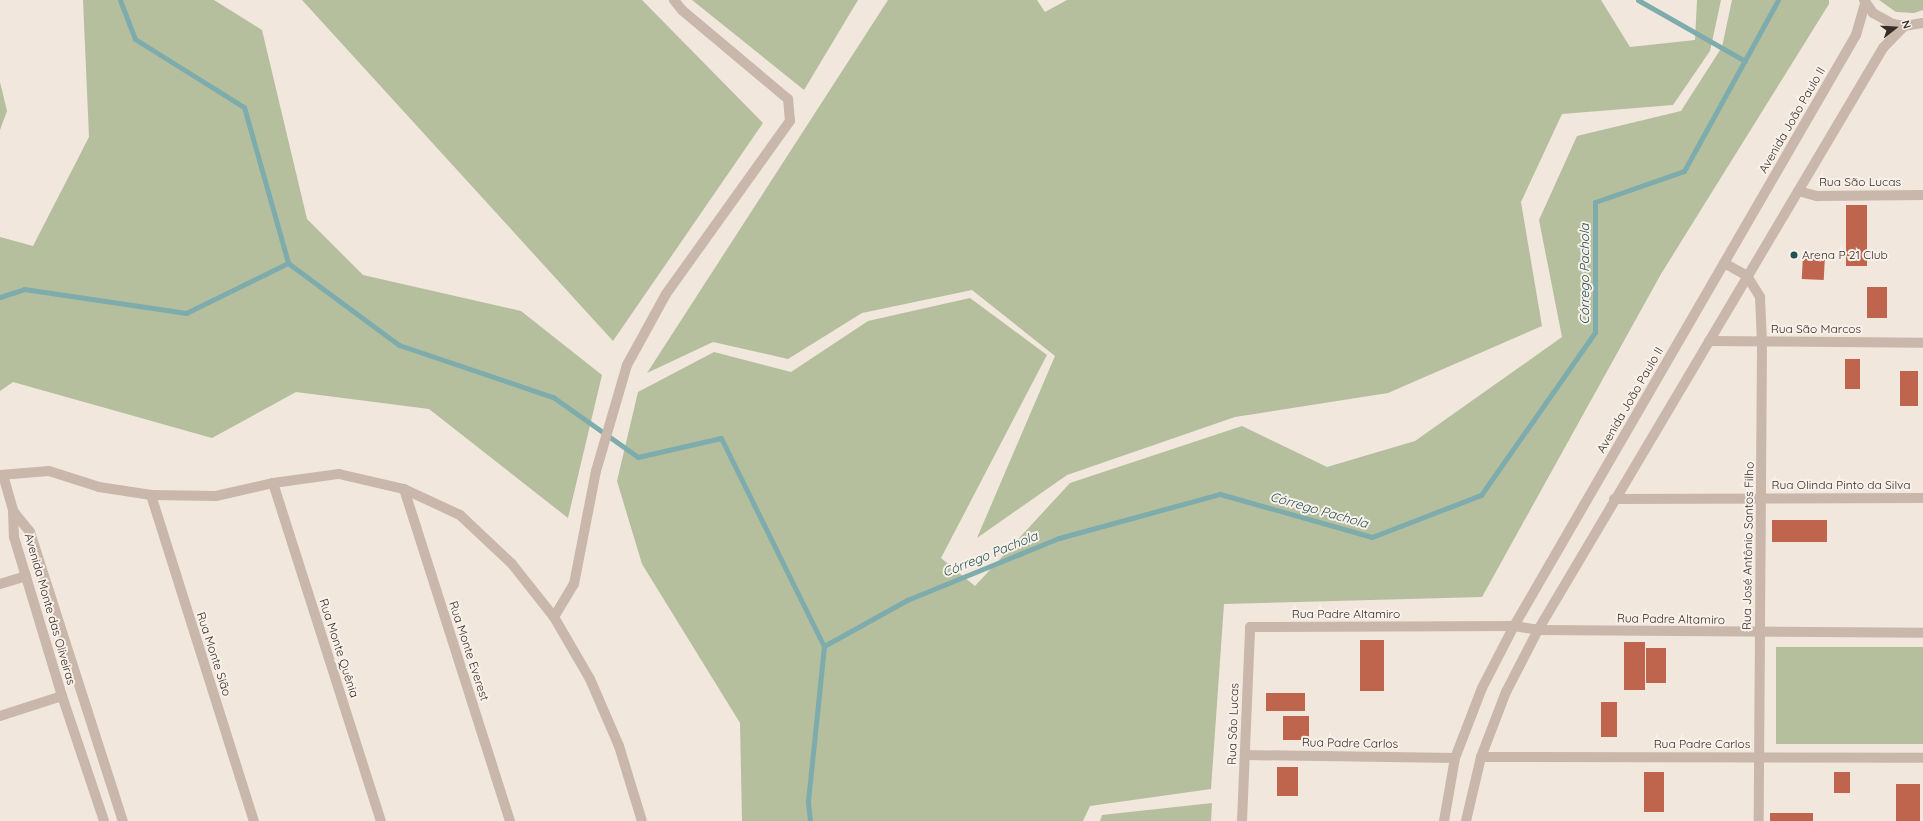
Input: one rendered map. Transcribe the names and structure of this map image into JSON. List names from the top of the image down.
{
  "streets": {
    "street": [
      "Avenida João Paulo II",
      "Rua São Lucas",
      "Rua São Marcos",
      "Rua Olinda Pinto da Silva",
      "Rua José Antônio Santos Filho",
      "Avenida Monte das Oliveiras",
      "Rua Padre Altamiro",
      "Rua Monte Quênia",
      "Rua Monte Everest",
      "Rua Monte Sião",
      "Rua Padre Carlos"
    ]
  },
  "crossings": [
    ["Avenida João Paulo II", "Rua Padre Altamiro"],
    ["Avenida João Paulo II", "Rua Padre Carlos"],
    ["Rua São Lucas", "Rua Padre Altamiro"],
    ["Rua São Lucas", "Rua Padre Carlos"],
    ["Rua São Marcos", "Rua José Antônio Santos Filho"],
    ["Rua Olinda Pinto da Silva", "Rua José Antônio Santos Filho"],
    ["Rua José Antônio Santos Filho", "Rua Padre Altamiro"],
    ["Rua José Antônio Santos Filho", "Rua Padre Carlos"]
  ],
  "water": ["Córrego Pachola"],
  "places": ["Arena P 21 Club"],
  "north": "right"
}
